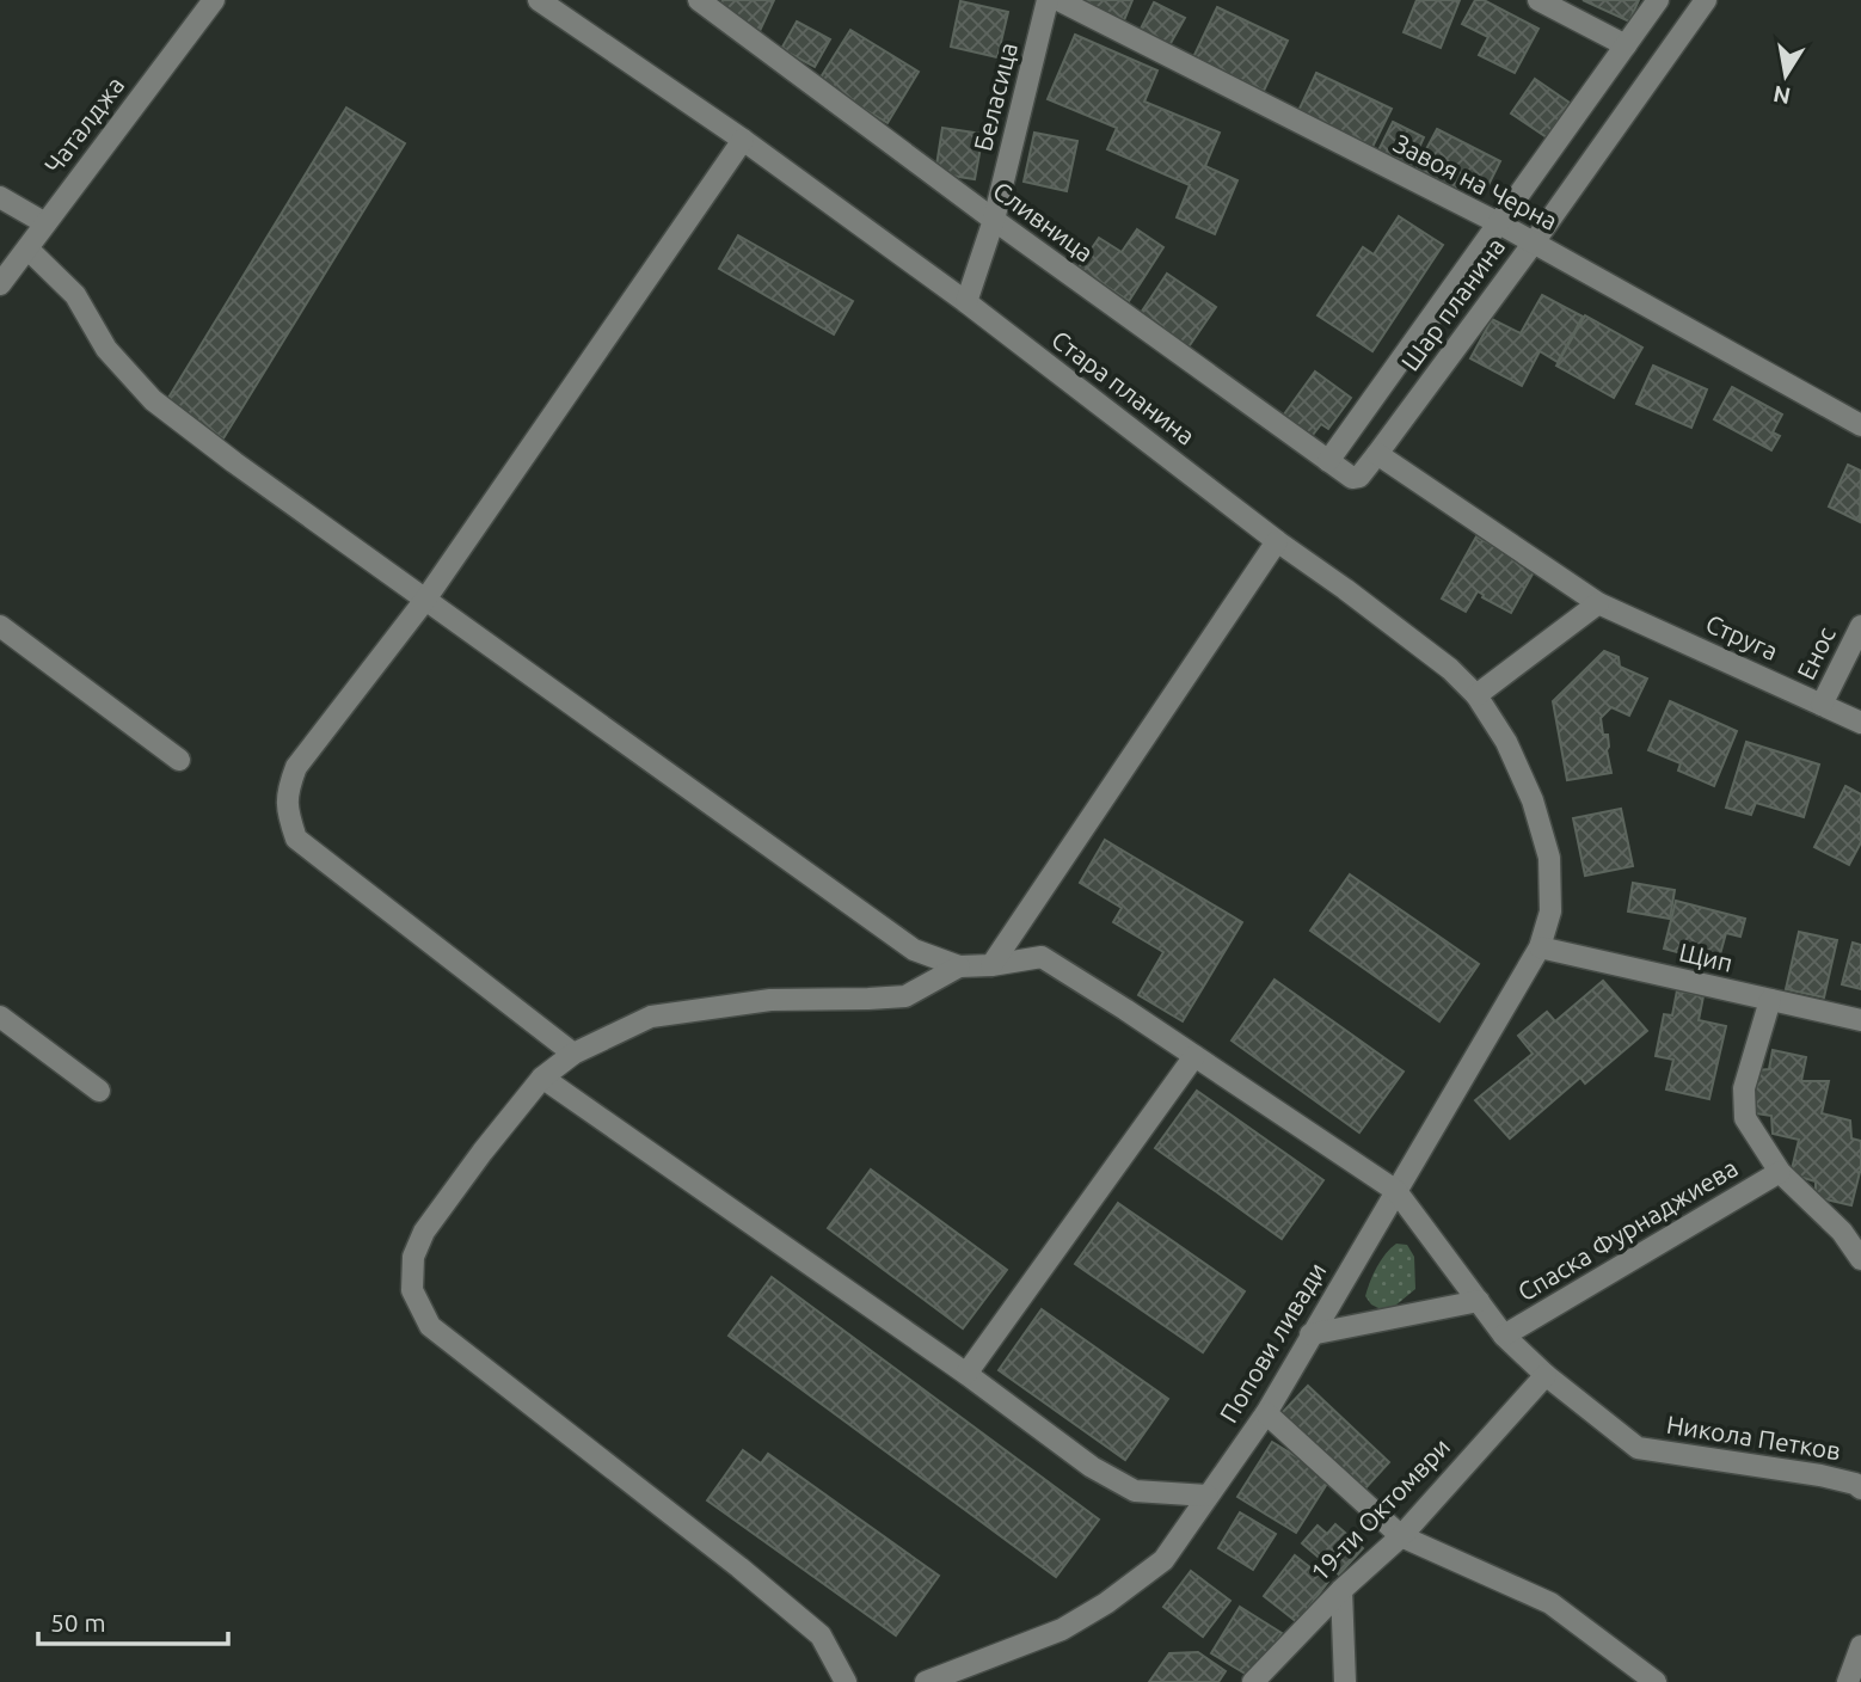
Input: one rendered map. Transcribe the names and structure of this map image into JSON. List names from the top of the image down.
{
  "streets": {
    "street": [
      "Беласица",
      "Чаталджа",
      "Завоя на Черна",
      "Сливница",
      "Шар планина",
      "Стара планина",
      "Струга",
      "Енос",
      "Щип",
      "Спаска Фурнаджиева",
      "Попови ливади",
      "Никола Петков",
      "19-ти Октомври"
    ]
  },
  "crossings": [
    ["Беласица", "Сливница"],
    ["Беласица", "Стара планина"],
    ["Завоя на Черна", "Шар планина"],
    ["Сливница", "Шар планина"],
    ["Шар планина", "Струга"],
    ["Стара планина", "Попови ливади"],
    ["Струга", "Енос"],
    ["Щип", "Попови ливади"],
    ["Спаска Фурнаджиева", "Никола Петков"],
    ["Попови ливади", "Никола Петков"],
    ["Никола Петков", "19-ти Октомври"]
  ],
  "scale_bar": "50 m",
  "north": "bottom"
}
